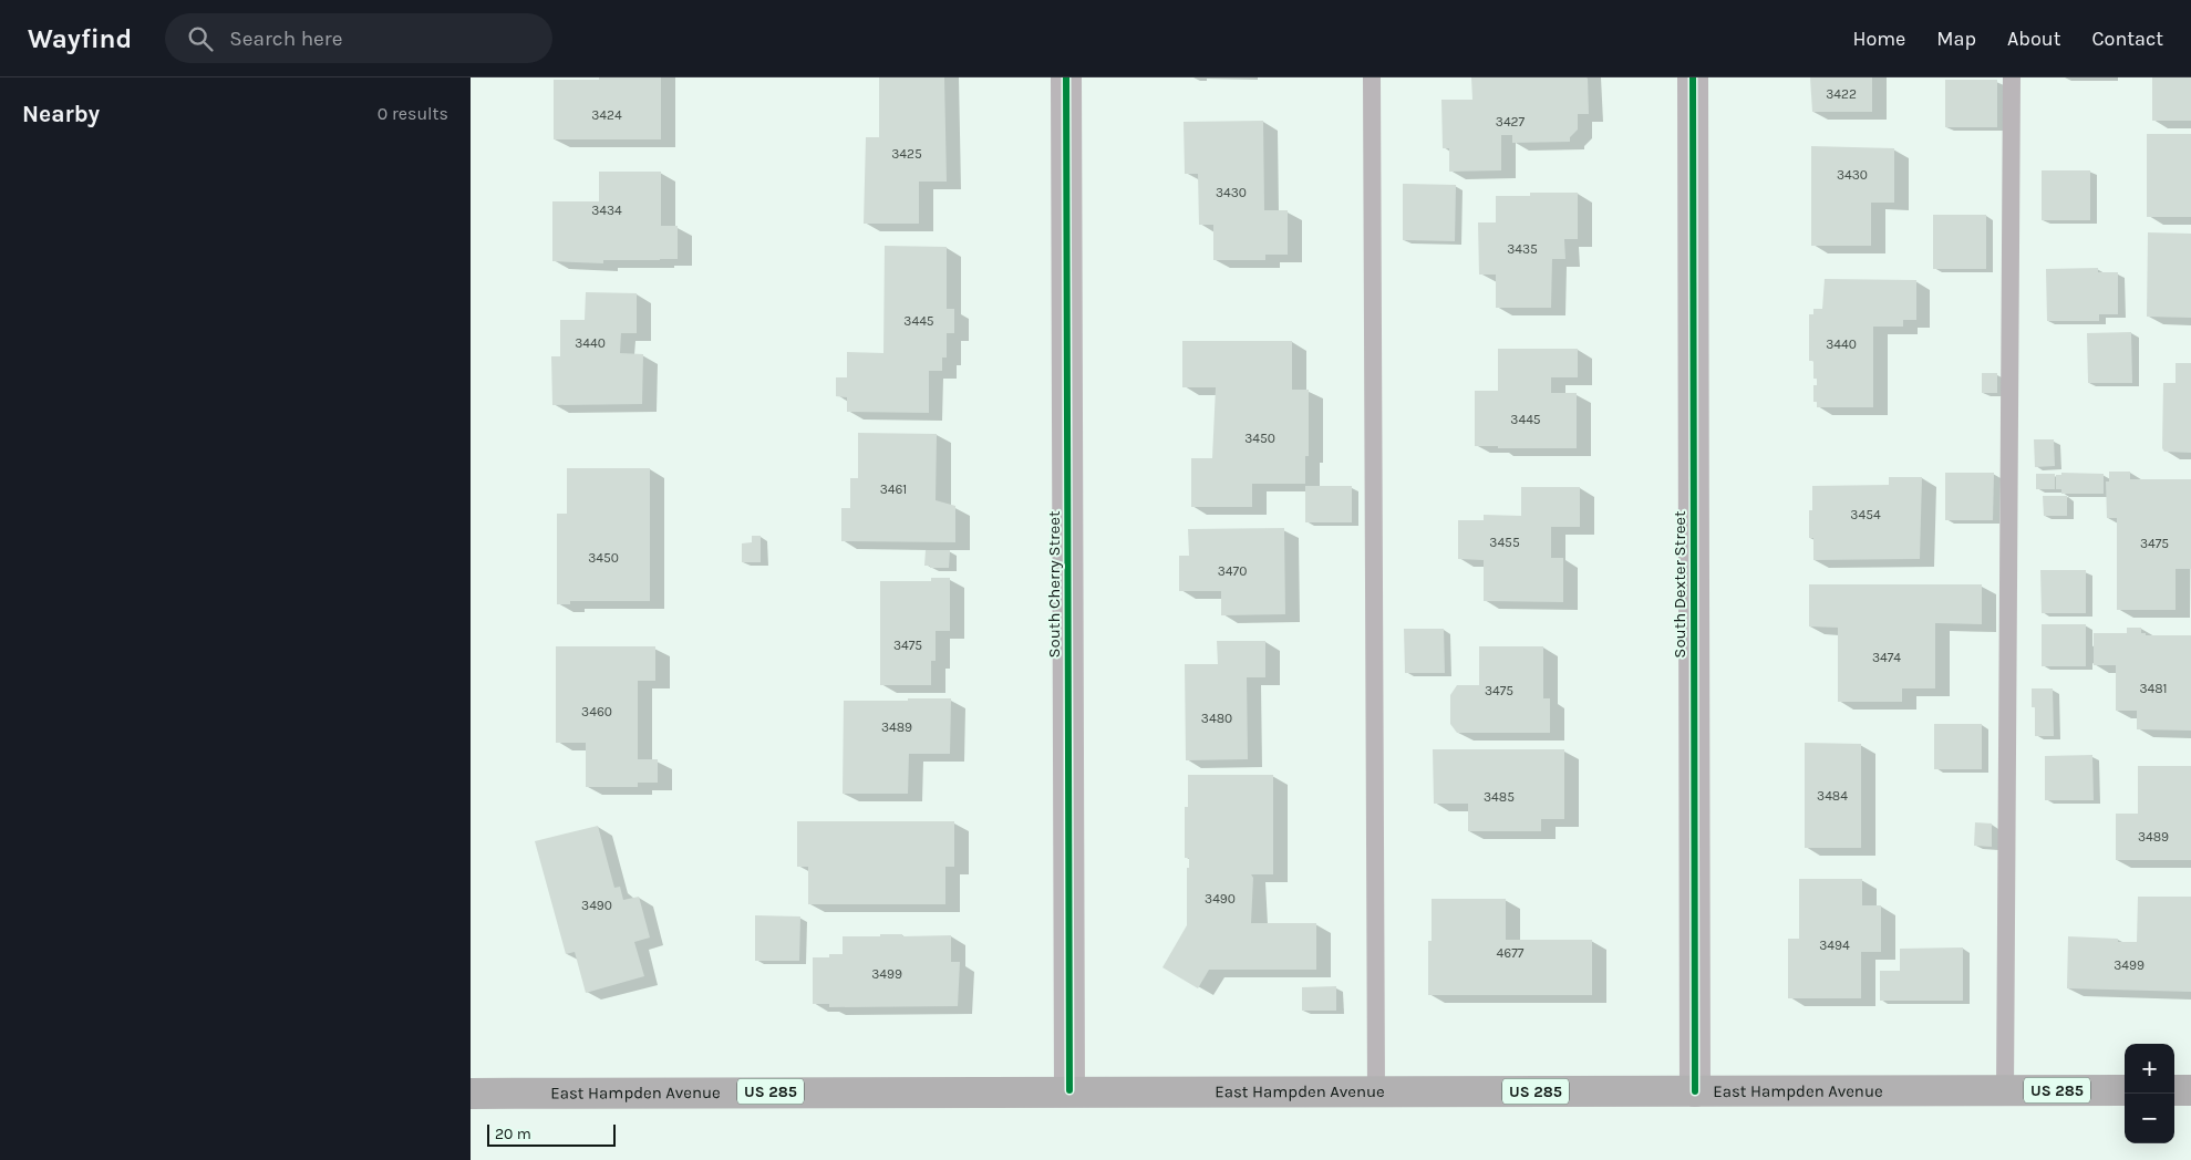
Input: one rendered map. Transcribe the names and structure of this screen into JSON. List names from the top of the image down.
{
  "streets": {
    "highway": ["US 285", "East Hampden Avenue"],
    "street": ["South Cherry Street", "South Dexter Street"]
  },
  "crossings": [
    ["South Cherry Street", "East Hampden Avenue"],
    ["South Dexter Street", "East Hampden Avenue"]
  ],
  "house_numbers": [
    "3422",
    "3424",
    "3427",
    "3425",
    "3430",
    "3430",
    "3434",
    "3435",
    "3445",
    "3440",
    "3440",
    "3445",
    "3450",
    "3461",
    "3454",
    "3455",
    "3475",
    "3450",
    "3470",
    "3475",
    "3474",
    "3481",
    "3475",
    "3460",
    "3480",
    "3489",
    "3484",
    "3485",
    "3489",
    "3490",
    "3490",
    "3494",
    "4677",
    "3499",
    "3499"
  ],
  "scale_bar": "20 m",
  "page": {
    "header": "Wayfind",
    "search": "Search here",
    "nav": [
      "Home",
      "Map",
      "About",
      "Contact"
    ],
    "heading": ["Nearby", "0 results"],
    "map_buttons": ["+", "−"],
    "scale": "20 m"
  }
}
